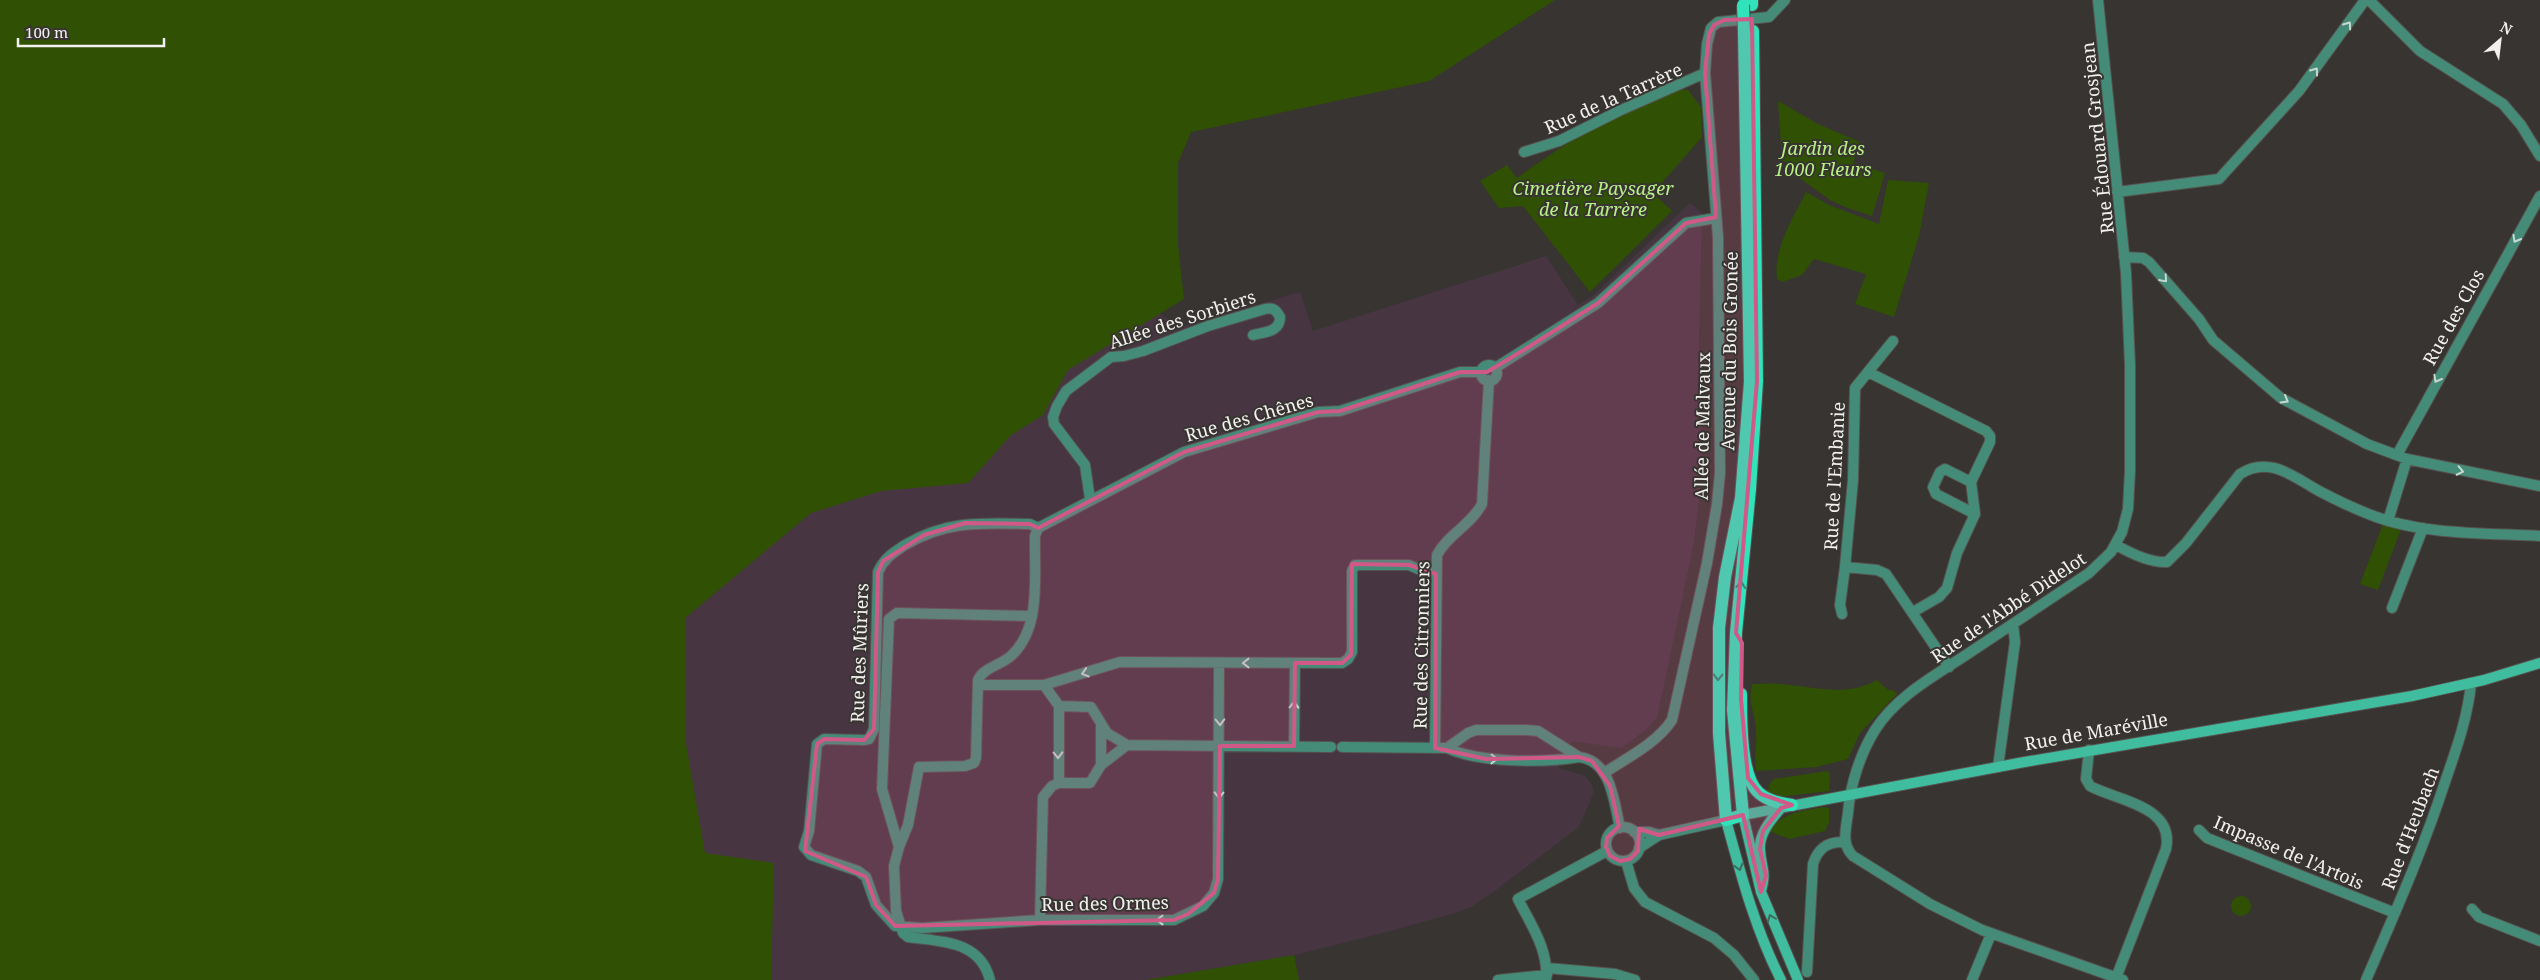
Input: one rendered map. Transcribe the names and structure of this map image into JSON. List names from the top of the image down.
{
  "streets": {
    "main road": ["Avenue du Bois Gronée", "Rue de Maréville"],
    "street": [
      "Rue de la Tarrère",
      "Rue Édouard Grosjean",
      "Rue des Clos",
      "Allée des Sorbiers",
      "Rue des Chênes",
      "Allée de Malvaux",
      "Rue de l'Embanie",
      "Rue de l'Abbé Didelot",
      "Rue des Citronniers",
      "Rue des Mûriers",
      "Rue d'Heubach",
      "Impasse de l'Artois",
      "Rue des Ormes"
    ]
  },
  "crossings": [
    ["Rue de la Tarrère", "Allée de Malvaux"],
    ["Rue Édouard Grosjean", "Rue de l'Abbé Didelot"],
    ["Allée des Sorbiers", "Rue des Chênes"],
    ["Avenue du Bois Gronée", "Rue de Maréville"],
    ["Rue des Chênes", "Rue des Citronniers"],
    ["Rue des Chênes", "Rue des Mûriers"],
    ["Rue de l'Embanie", "Rue de l'Abbé Didelot"],
    ["Rue de l'Abbé Didelot", "Rue de Maréville"],
    ["Rue des Mûriers", "Rue des Ormes"],
    ["Rue de Maréville", "Rue d'Heubach"],
    ["Rue d'Heubach", "Impasse de l'Artois"]
  ],
  "one_way": ["Rue des Clos"],
  "parks": ["Jardin des 1000 Fleurs", "Cimetière Paysager de la Tarrère"],
  "scale_bar": "100 m",
  "north": "top right"
}
